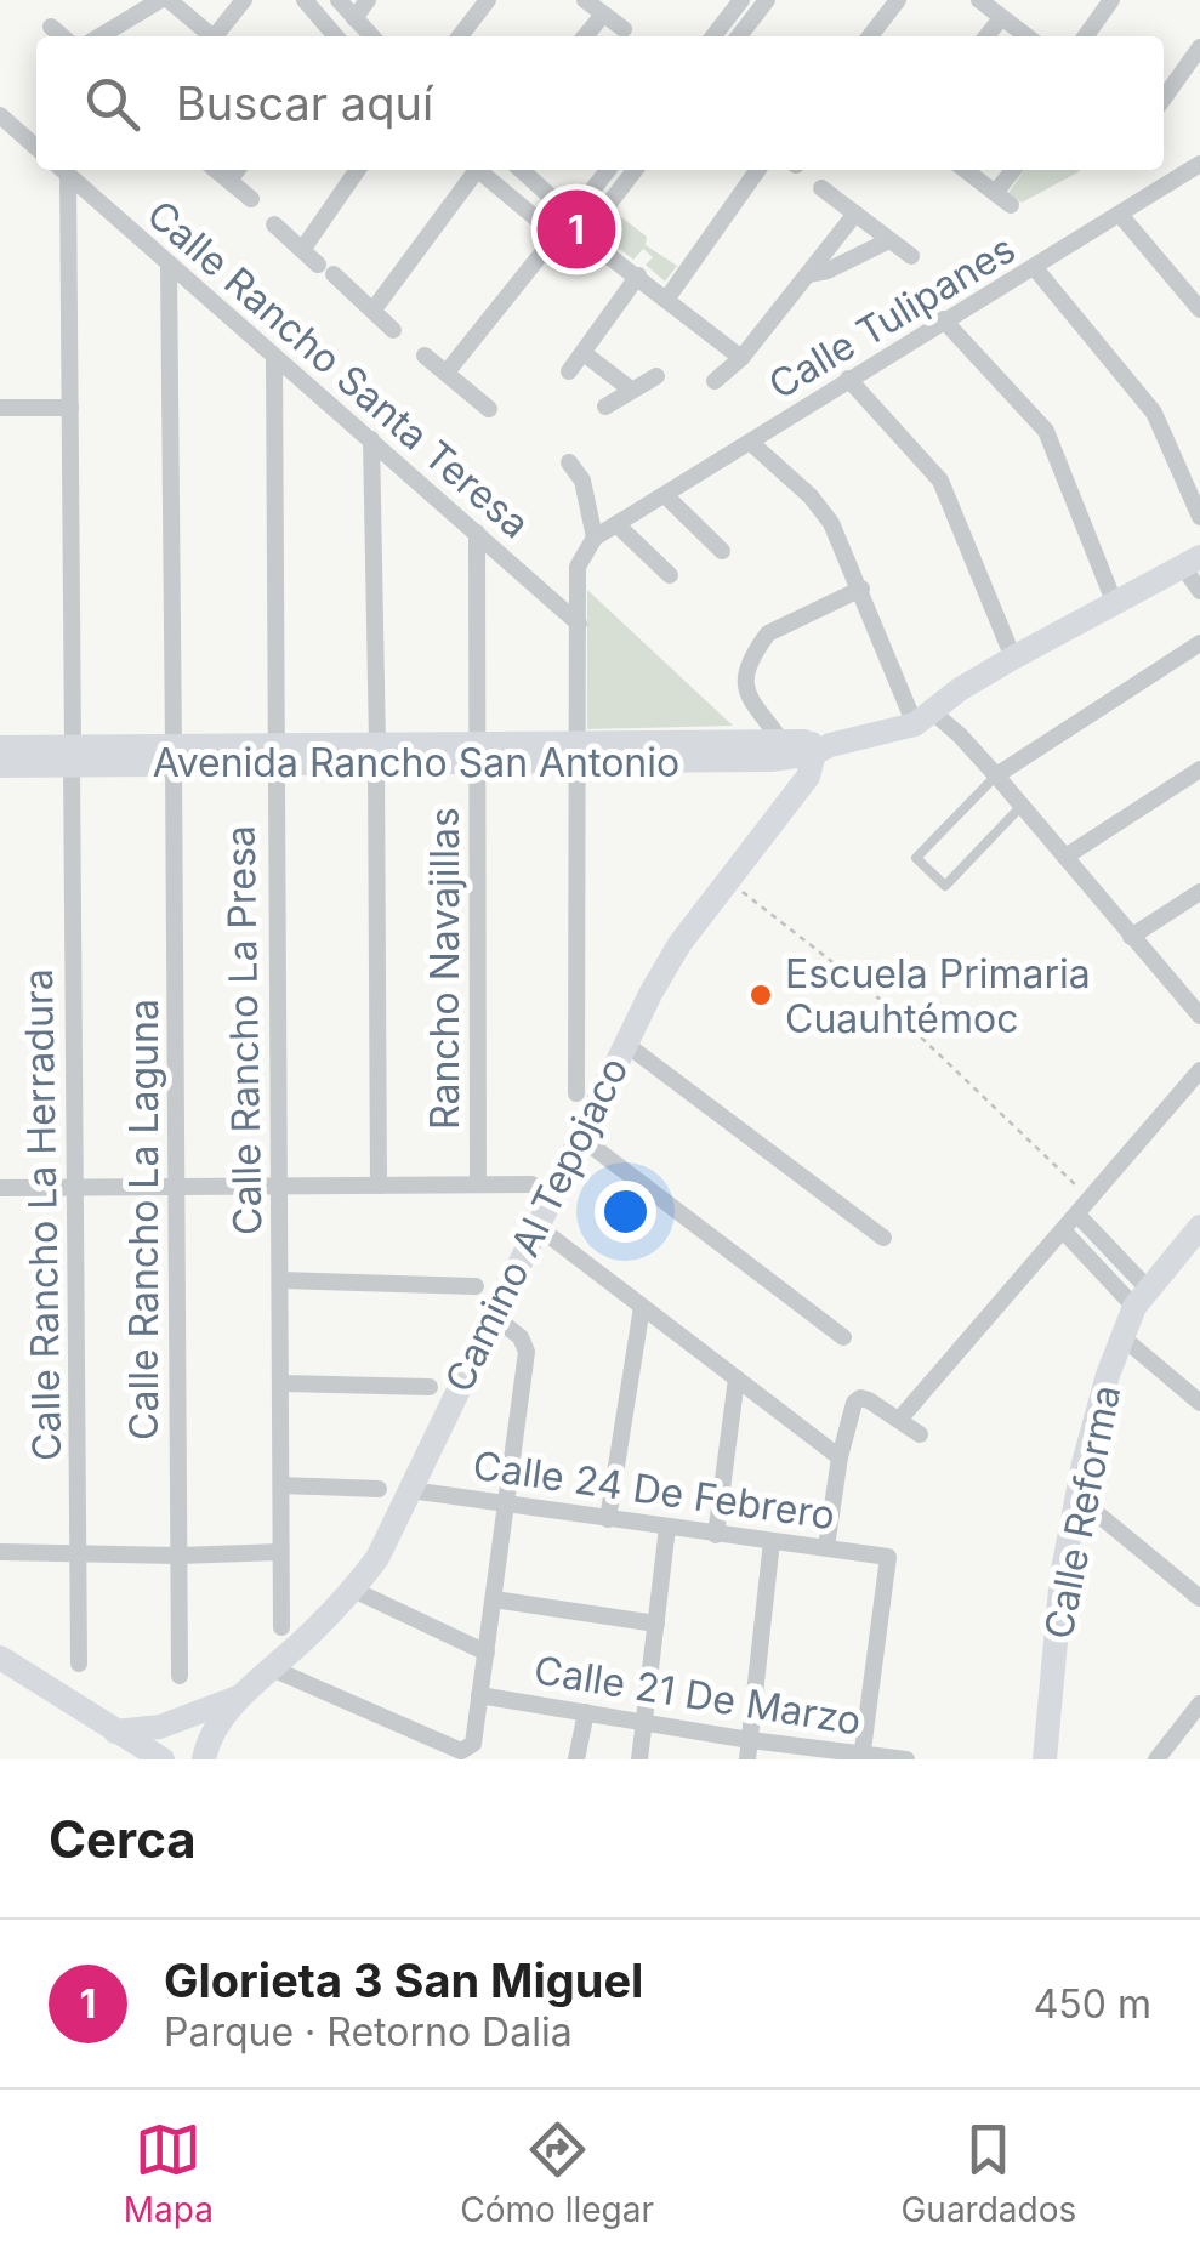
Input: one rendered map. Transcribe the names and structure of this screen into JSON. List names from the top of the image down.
{
  "streets": {
    "street": [
      "Calle Tulipanes",
      "Calle Rancho Santa Teresa",
      "Avenida Rancho San Antonio",
      "Rancho Navajillas",
      "Calle Rancho La Presa",
      "Calle Rancho La Herradura",
      "Calle Rancho La Laguna",
      "Camino Al Tepojaco",
      "Calle 24 De Febrero",
      "Calle Reforma",
      "Calle 21 De Marzo"
    ]
  },
  "crossings": [
    ["Calle Rancho Santa Teresa", "Rancho Navajillas"],
    ["Calle Rancho Santa Teresa", "Calle Rancho La Presa"],
    ["Calle Rancho Santa Teresa", "Calle Rancho La Herradura"],
    ["Calle Rancho Santa Teresa", "Calle Rancho La Laguna"],
    ["Avenida Rancho San Antonio", "Rancho Navajillas"],
    ["Avenida Rancho San Antonio", "Calle Rancho La Presa"],
    ["Avenida Rancho San Antonio", "Calle Rancho La Herradura"],
    ["Avenida Rancho San Antonio", "Calle Rancho La Laguna"],
    ["Avenida Rancho San Antonio", "Camino Al Tepojaco"],
    ["Camino Al Tepojaco", "Calle 24 De Febrero"],
    ["Camino Al Tepojaco", "Calle 21 De Marzo"],
    ["Calle 24 De Febrero", "Calle 21 De Marzo"]
  ],
  "places": ["Escuela Primaria Cuauhtémoc"],
  "page": {
    "search": "Buscar aquí",
    "pins": "1",
    "heading": "Cerca",
    "list": [
      {
        "mark": "1",
        "name": "Glorieta 3 San Miguel",
        "note": "Parque · Retorno Dalia",
        "value": "450 m"
      }
    ],
    "nav": ["Mapa", "Cómo llegar", "Guardados"]
  }
}
